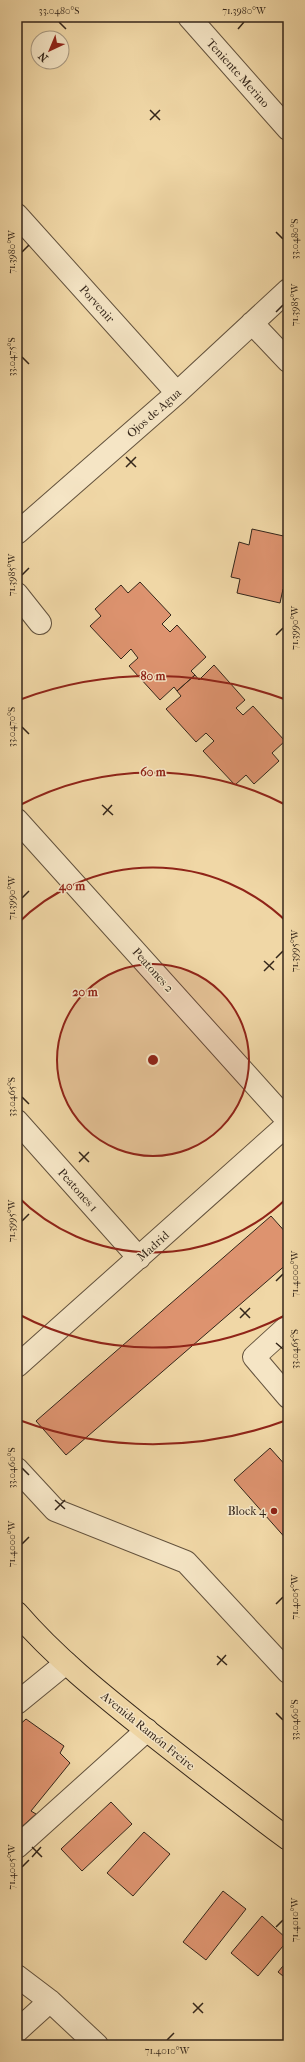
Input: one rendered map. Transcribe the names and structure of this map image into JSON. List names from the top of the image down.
{
  "streets": {
    "main road": ["Avenida Ramón Freire"],
    "street": [
      "Teniente Merino",
      "Porvenir",
      "Ojos de Agua",
      "Peatones 2",
      "Peatones 1",
      "Madrid"
    ]
  },
  "crossings": [
    ["Porvenir", "Ojos de Agua"],
    ["Peatones 1", "Madrid"]
  ],
  "places": ["Block 4"],
  "north": "bottom left",
  "coordinates": [
    "33.0480°S",
    "71.3980°W",
    "71.3985°W",
    "33.0475°S",
    "71.3990°W",
    "33.0470°S",
    "71.3995°W",
    "33.0465°S",
    "71.4000°W",
    "33.0460°S",
    "71.4005°W",
    "71.4010°W"
  ],
  "rings": [
    "80 m",
    "60 m",
    "40 m",
    "20 m"
  ]
}
